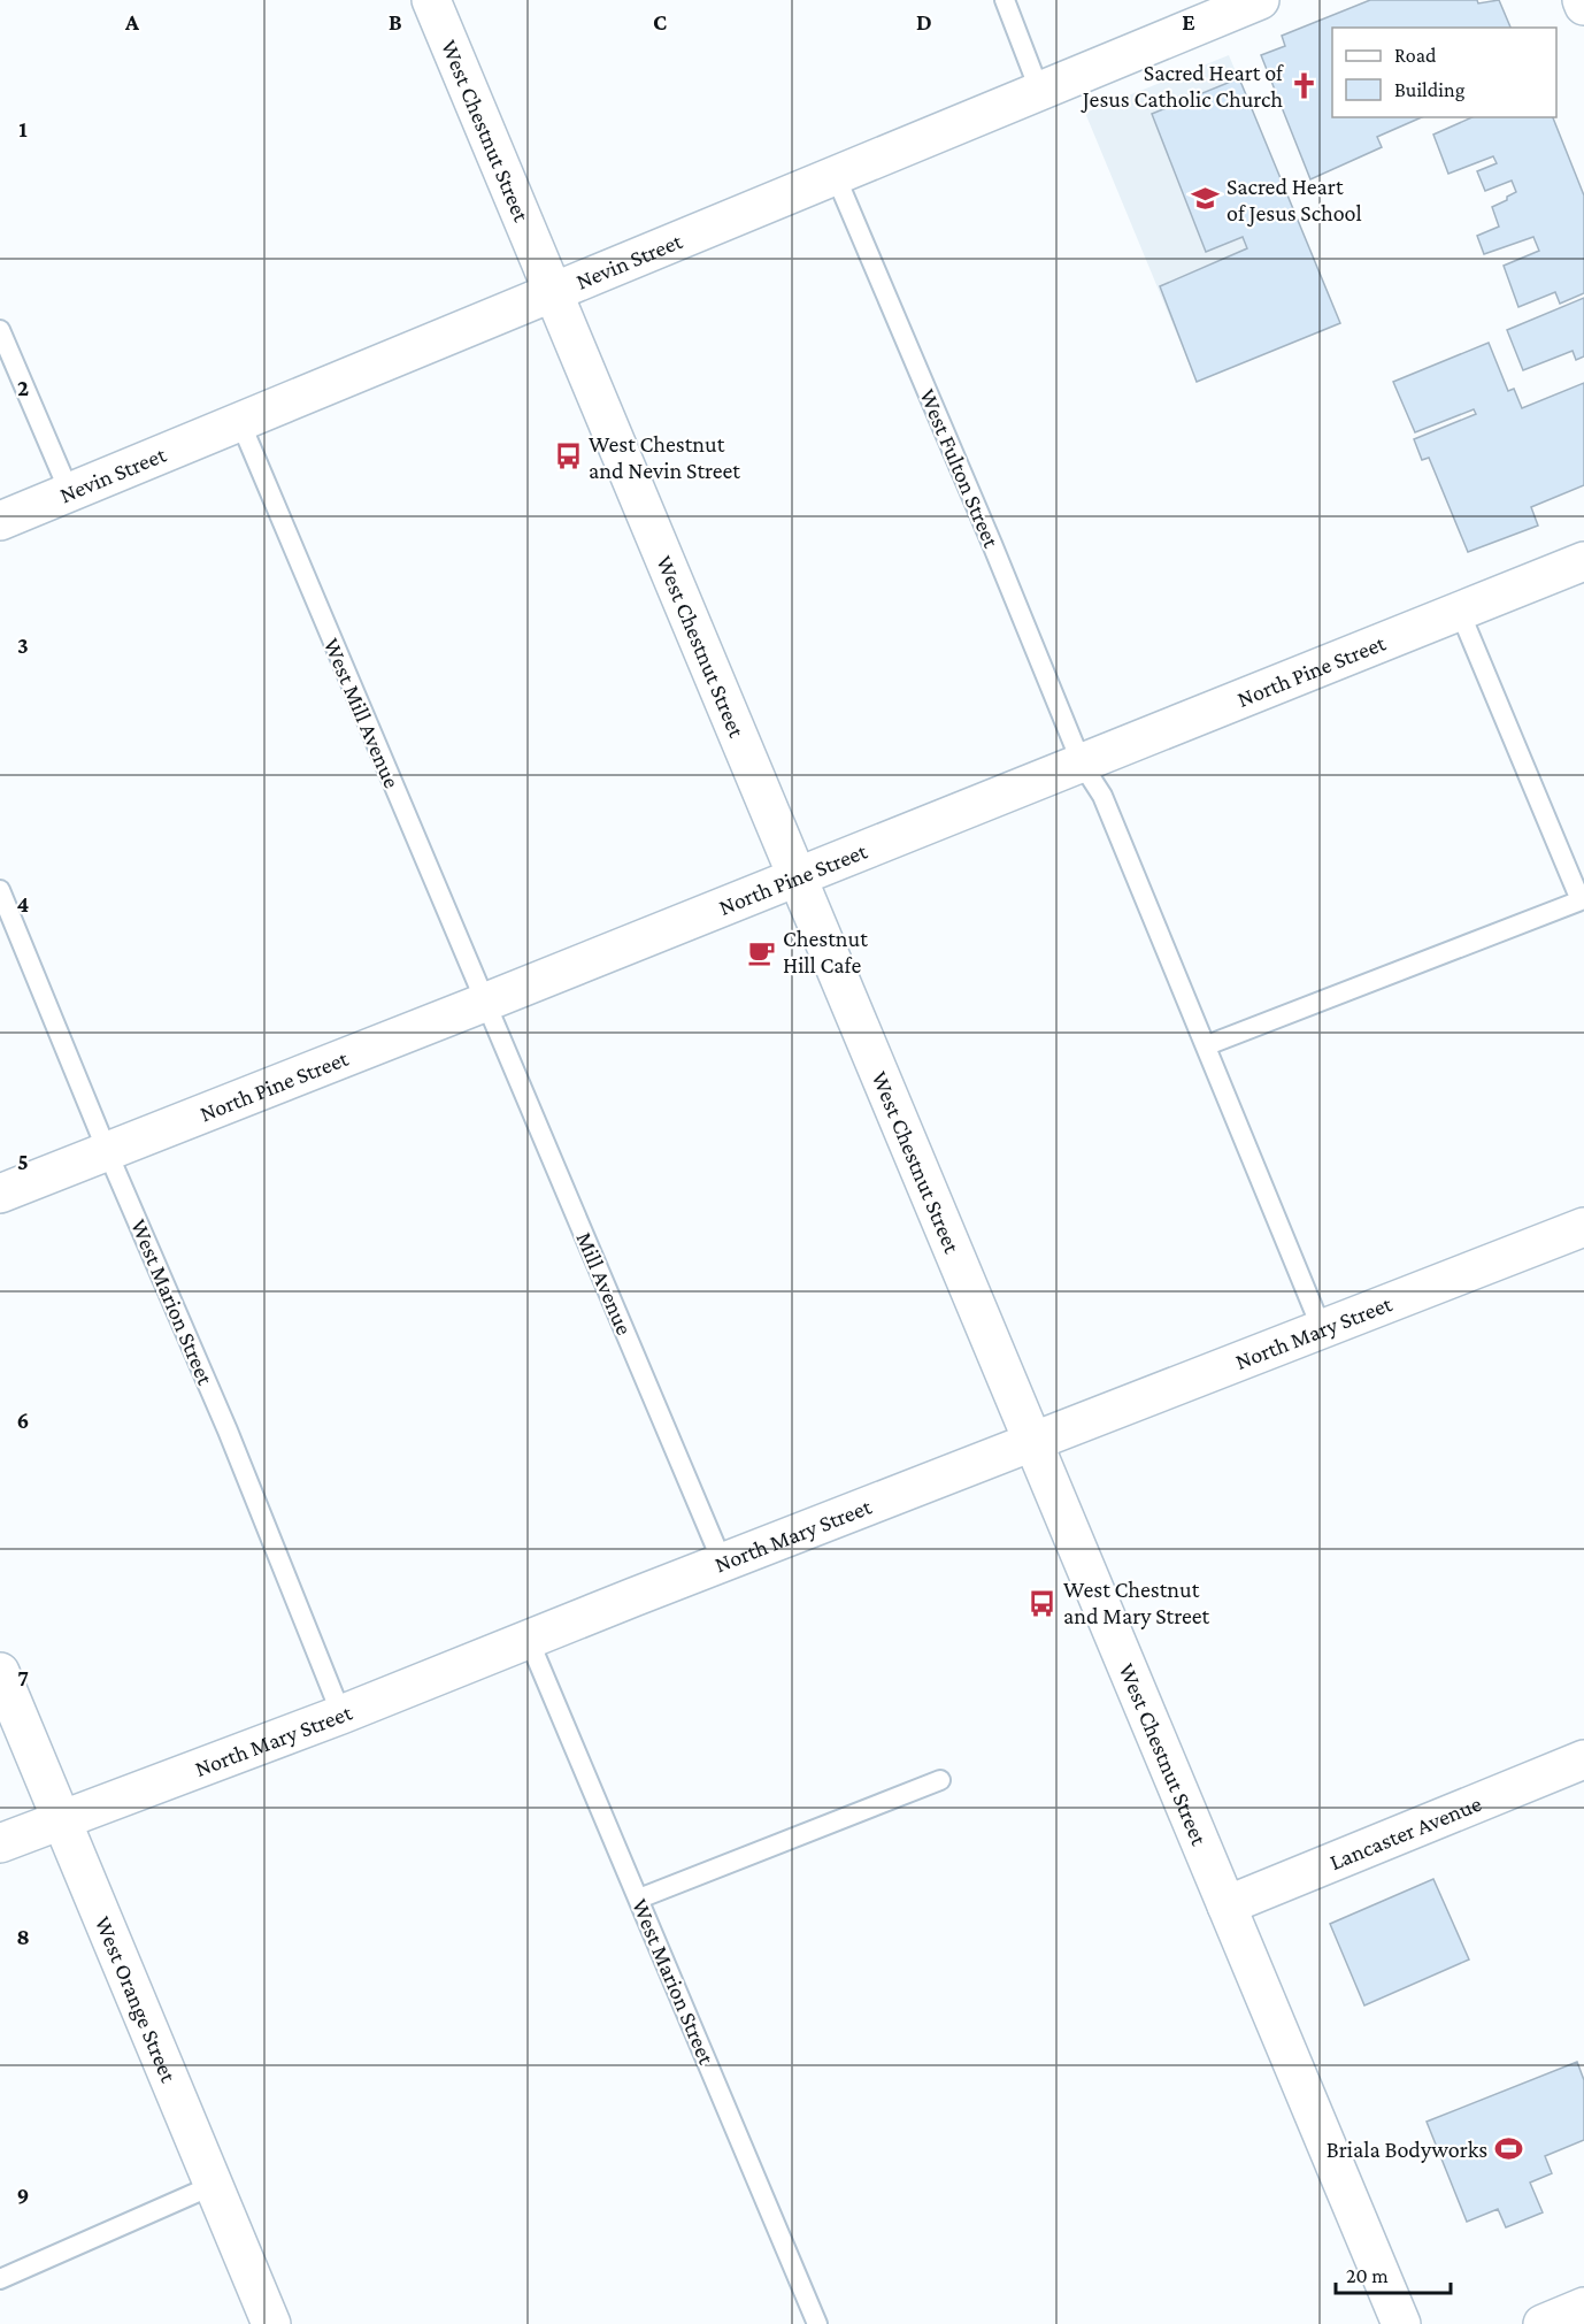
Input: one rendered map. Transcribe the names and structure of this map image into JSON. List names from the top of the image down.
{
  "streets": {
    "street": [
      "West Chestnut Street",
      "Nevin Street",
      "North Pine Street",
      "North Mary Street",
      "Lancaster Avenue",
      "West Orange Street"
    ],
    "lane": [
      "West Fulton Street",
      "West Mill Avenue",
      "Mill Avenue",
      "West Marion Street"
    ]
  },
  "crossings": [
    ["West Chestnut Street", "Nevin Street"],
    ["West Chestnut Street", "North Pine Street"],
    ["West Chestnut Street", "North Mary Street"],
    ["West Chestnut Street", "Lancaster Avenue"],
    ["Nevin Street", "West Fulton Street"],
    ["Nevin Street", "West Mill Avenue"],
    ["West Fulton Street", "North Pine Street"],
    ["West Fulton Street", "North Mary Street"],
    ["North Pine Street", "West Mill Avenue"],
    ["North Pine Street", "Mill Avenue"],
    ["North Pine Street", "West Marion Street"],
    ["West Mill Avenue", "Mill Avenue"],
    ["Mill Avenue", "North Mary Street"],
    ["West Marion Street", "North Mary Street"],
    ["North Mary Street", "West Orange Street"]
  ],
  "places": {
    "church": ["Sacred Heart of Jesus Catholic Church"],
    "school or university": ["Sacred Heart of Jesus School"],
    "bus stop": ["West Chestnut and Nevin Street", "West Chestnut and Mary Street"],
    "cafe": ["Chestnut Hill Cafe"],
    "sports": ["Briala Bodyworks"]
  },
  "legend": ["Road", "Building"],
  "scale_bar": "20 m",
  "grid": {
    "columns": [
      "A",
      "B",
      "C",
      "D",
      "E"
    ],
    "rows": [
      "1",
      "2",
      "3",
      "4",
      "5",
      "6",
      "7",
      "8",
      "9"
    ]
  }
}
